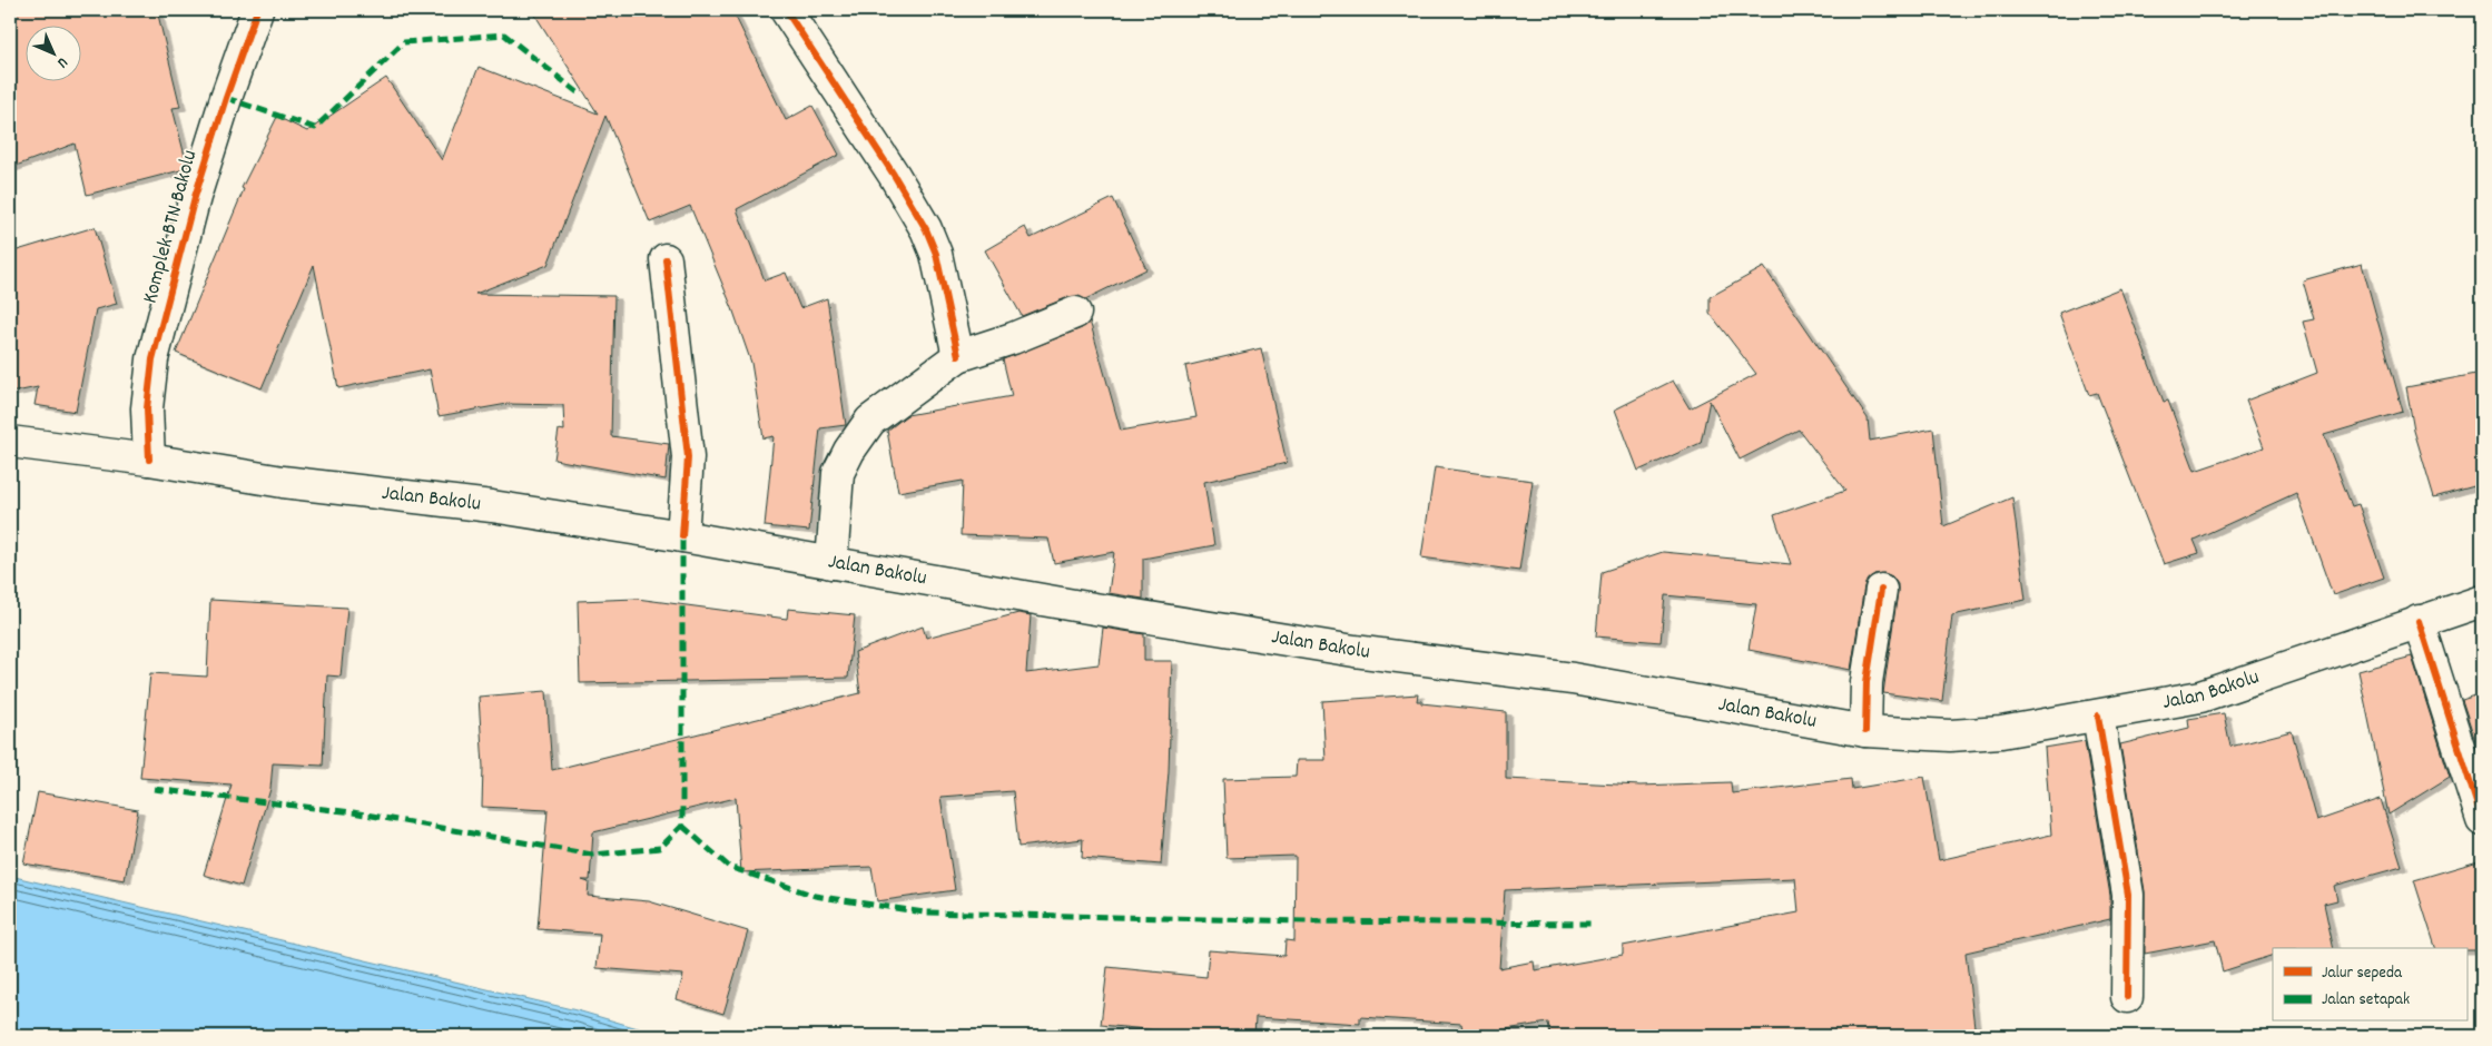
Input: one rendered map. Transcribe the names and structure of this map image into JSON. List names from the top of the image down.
{
  "streets": {
    "main road": ["Komplek BTN Bakolu", "Jalan Bakolu"]
  },
  "crossings": [
    ["Komplek BTN Bakolu", "Jalan Bakolu"]
  ],
  "legend": ["Jalur sepeda", "Jalan setapak"],
  "north": "bottom right"
}
